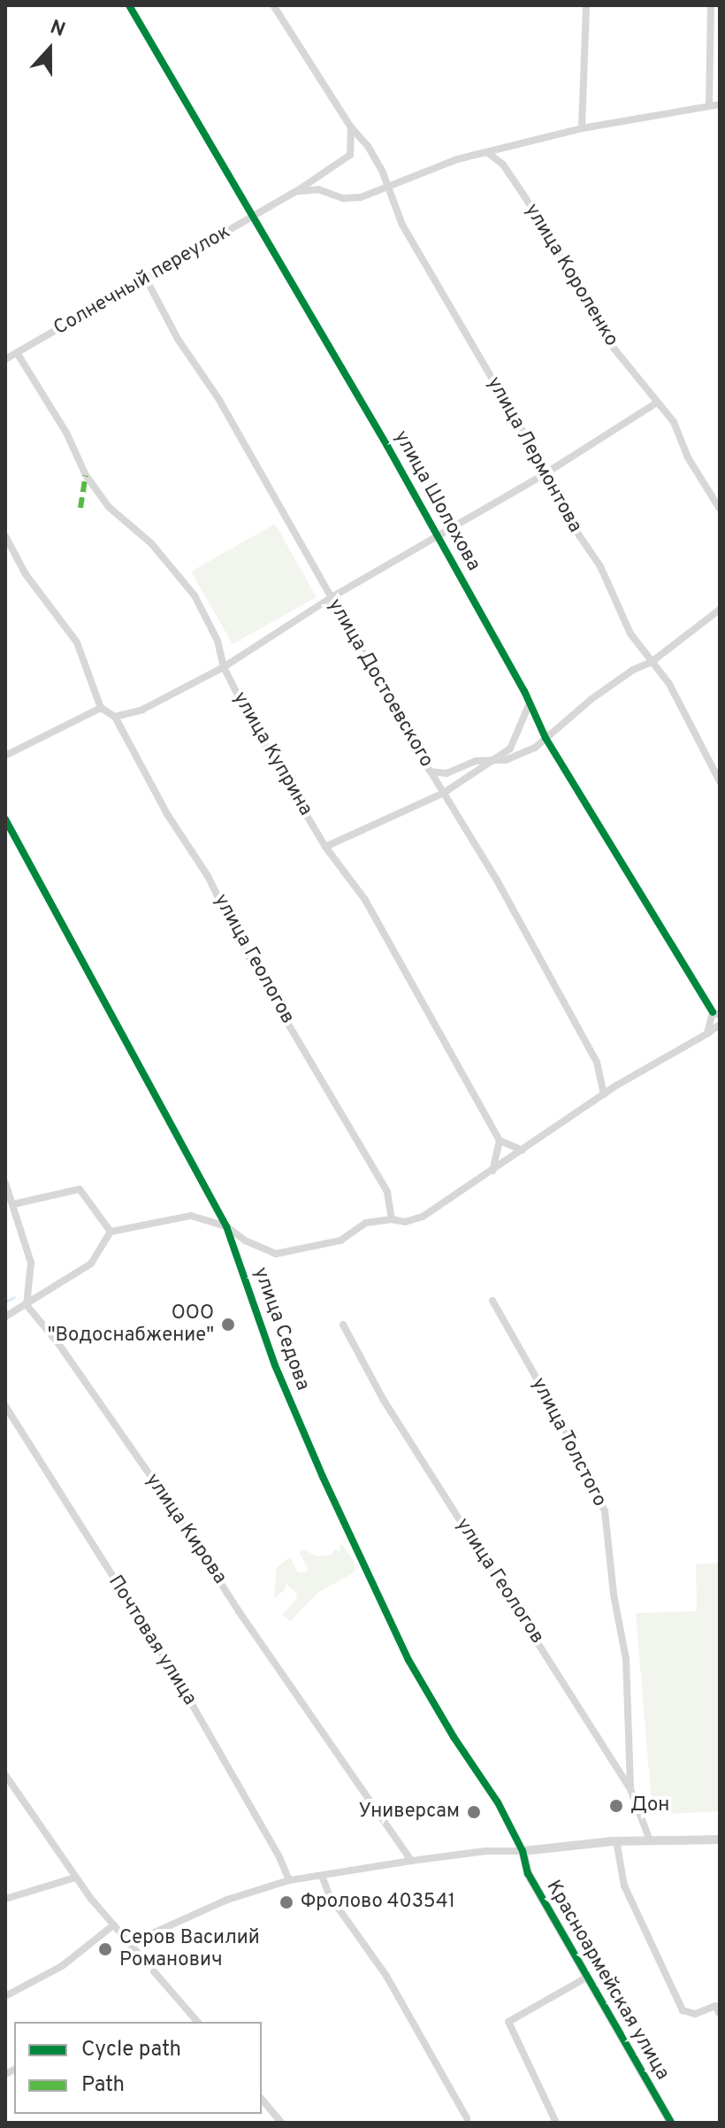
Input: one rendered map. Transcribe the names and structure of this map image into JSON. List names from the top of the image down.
{
  "streets": {
    "street": [
      "улица Короленко",
      "Солнечный переулок",
      "улица Лермонтова",
      "улица Шолохова",
      "улица Достоевского",
      "улица Куприна",
      "улица Геологов",
      "улица Седова",
      "улица Толстого",
      "улица Кирова",
      "Почтовая улица",
      "Красноармейская улица"
    ]
  },
  "crossings": [
    ["Солнечный переулок", "улица Лермонтова"],
    ["Солнечный переулок", "улица Шолохова"],
    ["Солнечный переулок", "улица Достоевского"],
    ["Солнечный переулок", "улица Куприна"],
    ["улица Геологов", "улица Толстого"],
    ["улица Седова", "Красноармейская улица"]
  ],
  "places": [
    "ООО \"Водоснабжение\"",
    "Дон",
    "Универсам",
    "Фролово 403541",
    "Серов Василий Романович"
  ],
  "legend": ["Cycle path", "Path"],
  "north": "top"
}
